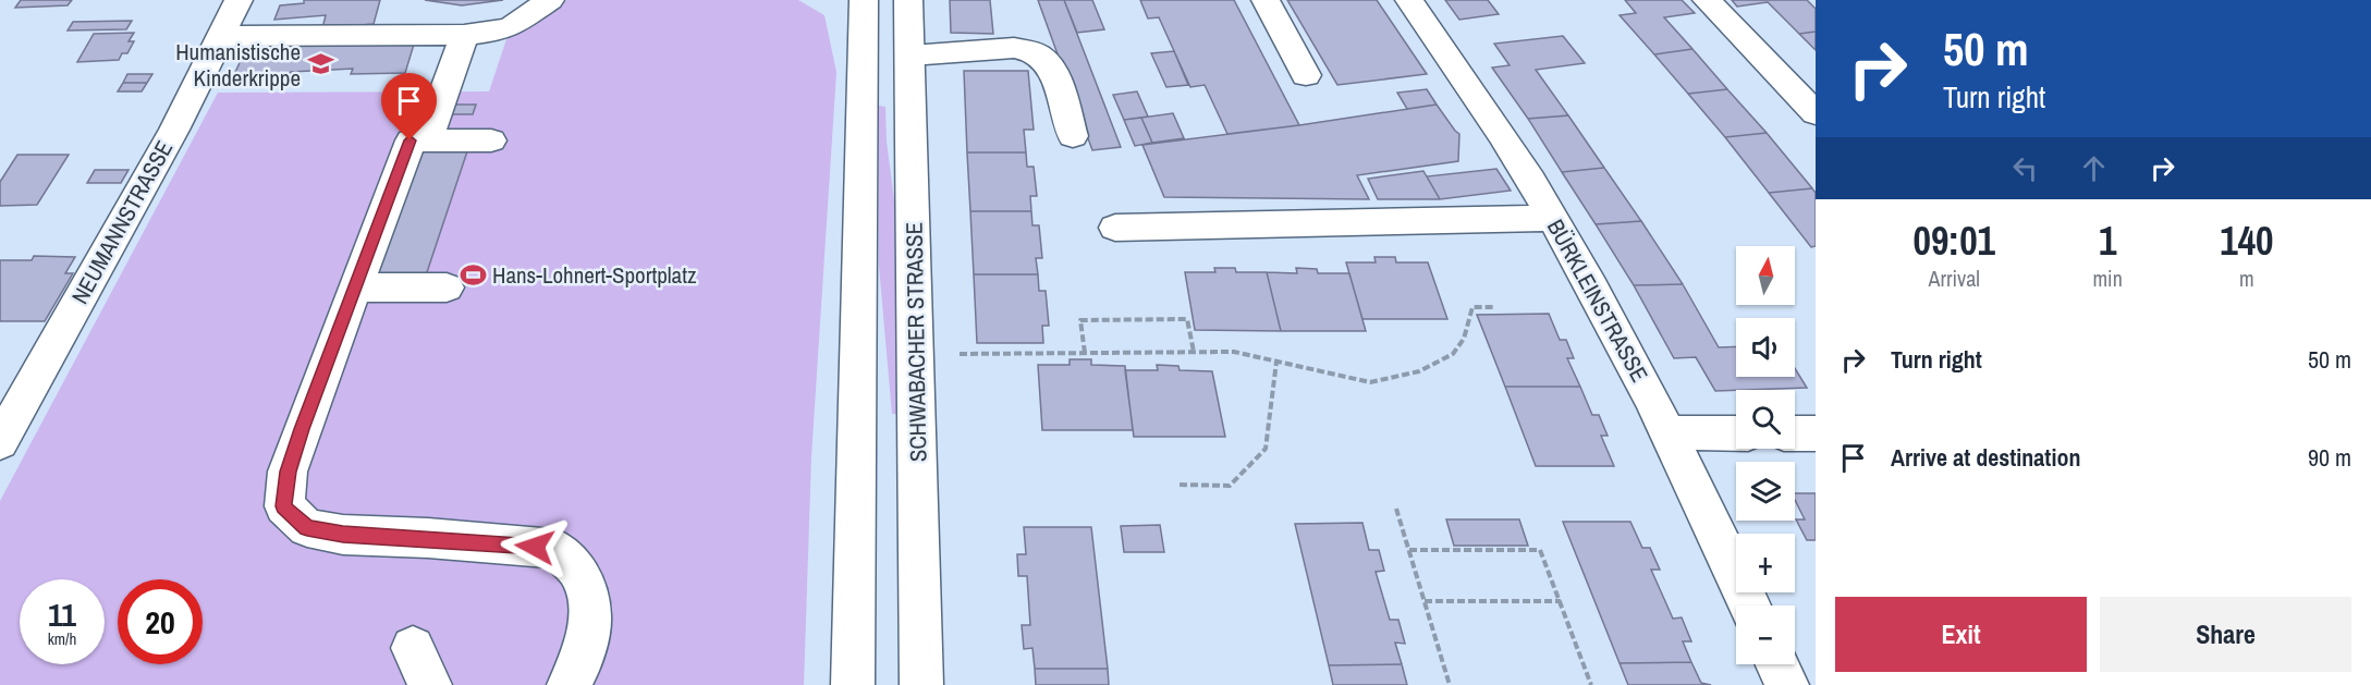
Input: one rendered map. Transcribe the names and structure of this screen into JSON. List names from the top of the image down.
{
  "streets": {
    "street": ["NEUMANNSTRASSE", "BÜRKLEINSTRASSE", "SCHWABACHER STRASSE"]
  },
  "places": {
    "school or university": ["Humanistische Kinderkrippe"],
    "sports": ["Hans-Lohnert-Sportplatz"]
  },
  "north": "top",
  "page": {
    "turn": ["50 m", "Turn right"],
    "eta": [
      "09:01",
      "Arrival",
      "1",
      "min",
      "140",
      "m"
    ],
    "map_buttons": ["+", "−"],
    "list": [
      {
        "name": "Turn right",
        "value": "50 m"
      },
      {
        "name": "Arrive at destination",
        "value": "90 m"
      }
    ],
    "speed": "11 km/h",
    "limit": "20",
    "buttons": ["Exit", "Share"]
  }
}
